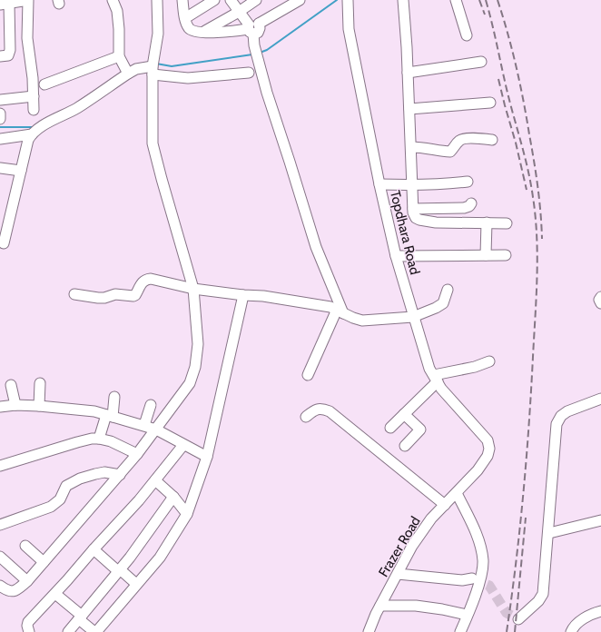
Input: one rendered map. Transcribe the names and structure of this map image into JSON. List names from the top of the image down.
{
  "streets": {
    "street": ["Topdhara Road", "Frazer Road"]
  },
  "crossings": [
    ["Topdhara Road", "Frazer Road"]
  ]
}
